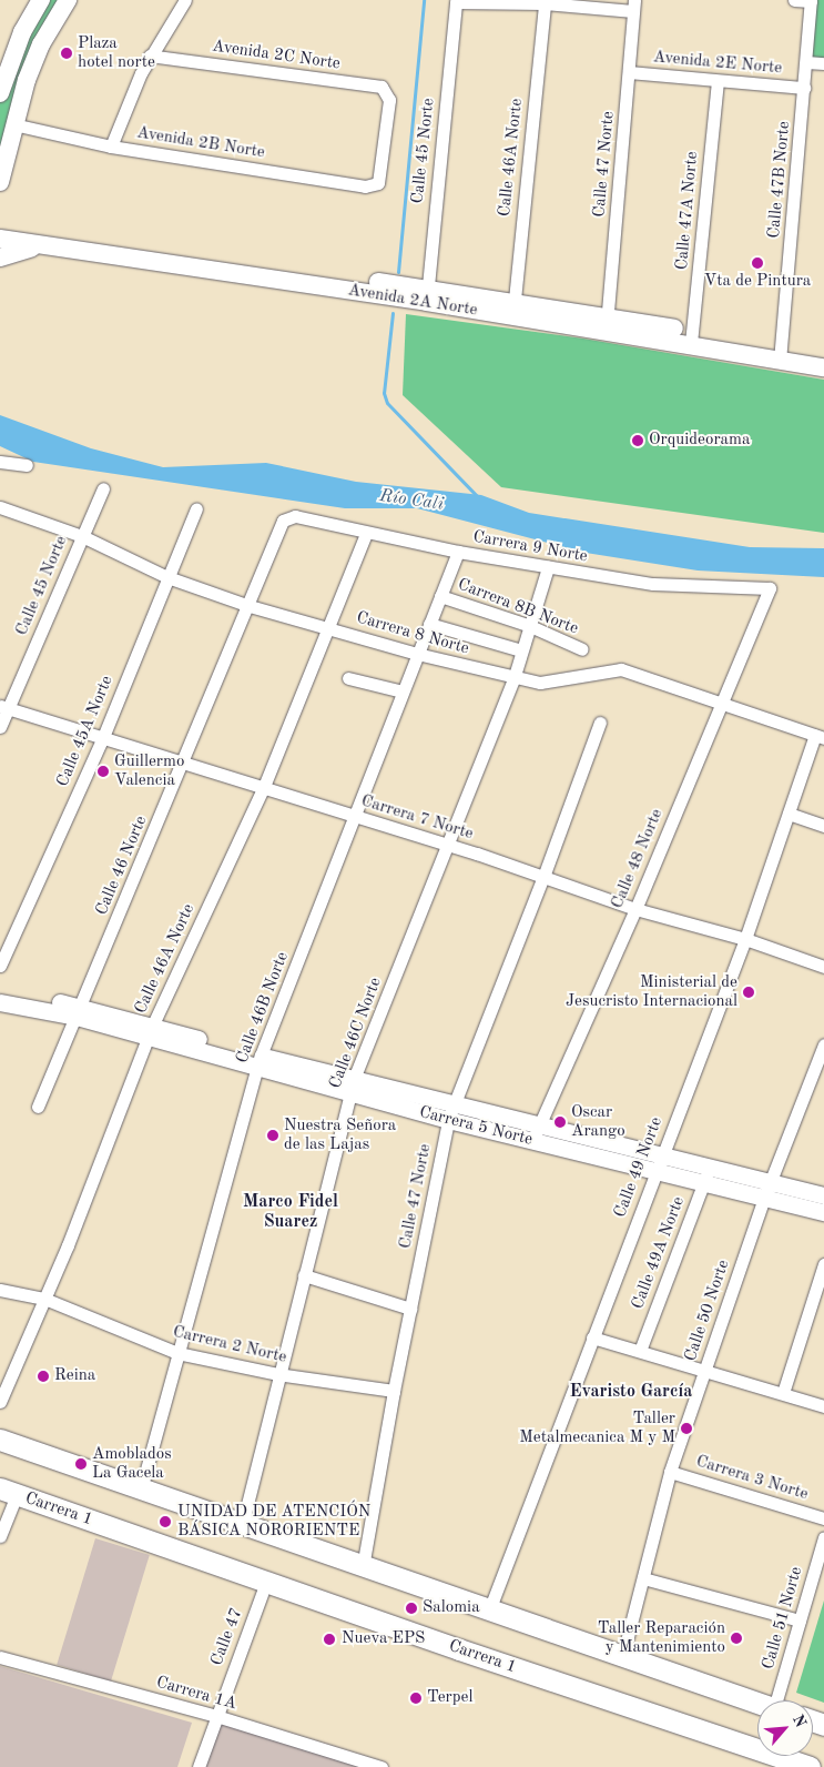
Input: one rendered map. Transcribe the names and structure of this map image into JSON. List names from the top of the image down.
{
  "streets": {
    "main road": ["Avenida 2A Norte", "Carrera 1"],
    "street": [
      "Avenida 2C Norte",
      "Avenida 2E Norte",
      "Avenida 2B Norte",
      "Calle 45 Norte",
      "Calle 46A Norte",
      "Calle 47 Norte",
      "Calle 47B Norte",
      "Calle 47A Norte",
      "Carrera 9 Norte",
      "Carrera 8B Norte",
      "Carrera 8 Norte",
      "Calle 45A Norte",
      "Carrera 7 Norte",
      "Calle 48 Norte",
      "Calle 46 Norte",
      "Calle 46B Norte",
      "Calle 46C Norte",
      "Carrera 5 Norte",
      "Calle 49 Norte",
      "Calle 49A Norte",
      "Calle 50 Norte",
      "Carrera 2 Norte",
      "Carrera 3 Norte",
      "Calle 51 Norte",
      "Calle 47",
      "Carrera 1A"
    ]
  },
  "crossings": [
    ["Avenida 2C Norte", "Avenida 2B Norte"],
    ["Avenida 2E Norte", "Calle 47 Norte"],
    ["Avenida 2E Norte", "Calle 47B Norte"],
    ["Avenida 2E Norte", "Calle 47A Norte"],
    ["Calle 45 Norte", "Calle 46A Norte"],
    ["Calle 45 Norte", "Avenida 2A Norte"],
    ["Calle 45 Norte", "Carrera 8 Norte"],
    ["Calle 45 Norte", "Carrera 7 Norte"],
    ["Calle 46A Norte", "Avenida 2A Norte"],
    ["Calle 46A Norte", "Carrera 9 Norte"],
    ["Calle 46A Norte", "Carrera 8 Norte"],
    ["Calle 46A Norte", "Carrera 7 Norte"],
    ["Calle 46A Norte", "Carrera 5 Norte"],
    ["Calle 46A Norte", "Carrera 2 Norte"],
    ["Calle 47 Norte", "Avenida 2A Norte"],
    ["Calle 47 Norte", "Carrera 7 Norte"],
    ["Calle 47 Norte", "Carrera 5 Norte"],
    ["Calle 47 Norte", "Carrera 2 Norte"],
    ["Calle 47B Norte", "Avenida 2A Norte"],
    ["Calle 47A Norte", "Avenida 2A Norte"],
    ["Carrera 9 Norte", "Calle 48 Norte"],
    ["Carrera 9 Norte", "Calle 46 Norte"],
    ["Carrera 9 Norte", "Calle 46B Norte"],
    ["Carrera 9 Norte", "Calle 46C Norte"],
    ["Carrera 8B Norte", "Calle 46B Norte"],
    ["Carrera 8B Norte", "Calle 46C Norte"],
    ["Carrera 8 Norte", "Calle 45A Norte"],
    ["Carrera 8 Norte", "Calle 48 Norte"],
    ["Carrera 8 Norte", "Calle 46 Norte"],
    ["Carrera 8 Norte", "Calle 46B Norte"],
    ["Carrera 8 Norte", "Calle 46C Norte"],
    ["Carrera 8 Norte", "Calle 49 Norte"],
    ["Calle 45A Norte", "Carrera 7 Norte"],
    ["Carrera 7 Norte", "Calle 48 Norte"],
    ["Carrera 7 Norte", "Calle 46 Norte"],
    ["Carrera 7 Norte", "Calle 46B Norte"],
    ["Carrera 7 Norte", "Calle 46C Norte"],
    ["Carrera 7 Norte", "Calle 49 Norte"],
    ["Calle 48 Norte", "Carrera 5 Norte"],
    ["Calle 46 Norte", "Carrera 5 Norte"],
    ["Calle 46B Norte", "Carrera 5 Norte"],
    ["Calle 46B Norte", "Carrera 2 Norte"],
    ["Calle 46C Norte", "Carrera 5 Norte"],
    ["Calle 46C Norte", "Carrera 2 Norte"],
    ["Carrera 5 Norte", "Calle 49 Norte"],
    ["Carrera 5 Norte", "Calle 49A Norte"],
    ["Carrera 5 Norte", "Calle 50 Norte"],
    ["Calle 50 Norte", "Carrera 3 Norte"],
    ["Carrera 1", "Calle 47"],
    ["Calle 47", "Carrera 1A"]
  ],
  "districts": ["Marco Fidel Suarez", "Evaristo García"],
  "water": ["Río Cali"],
  "places": [
    "Plaza hotel norte",
    "Vta de Pintura",
    "Orquideorama",
    "Guillermo Valencia",
    "Ministerial de Jesucristo Internacional",
    "Oscar Arango",
    "Nuestra Señora de las Lajas",
    "Reina",
    "Taller Metalmecanica M y M",
    "Amoblados La Gacela",
    "UNIDAD DE ATENCIÓN BÁSICA NORORIENTE",
    "Salomia",
    "Taller Reparación y Mantenimiento",
    "Nueva EPS",
    "Terpel"
  ],
  "north": "top right"
}
